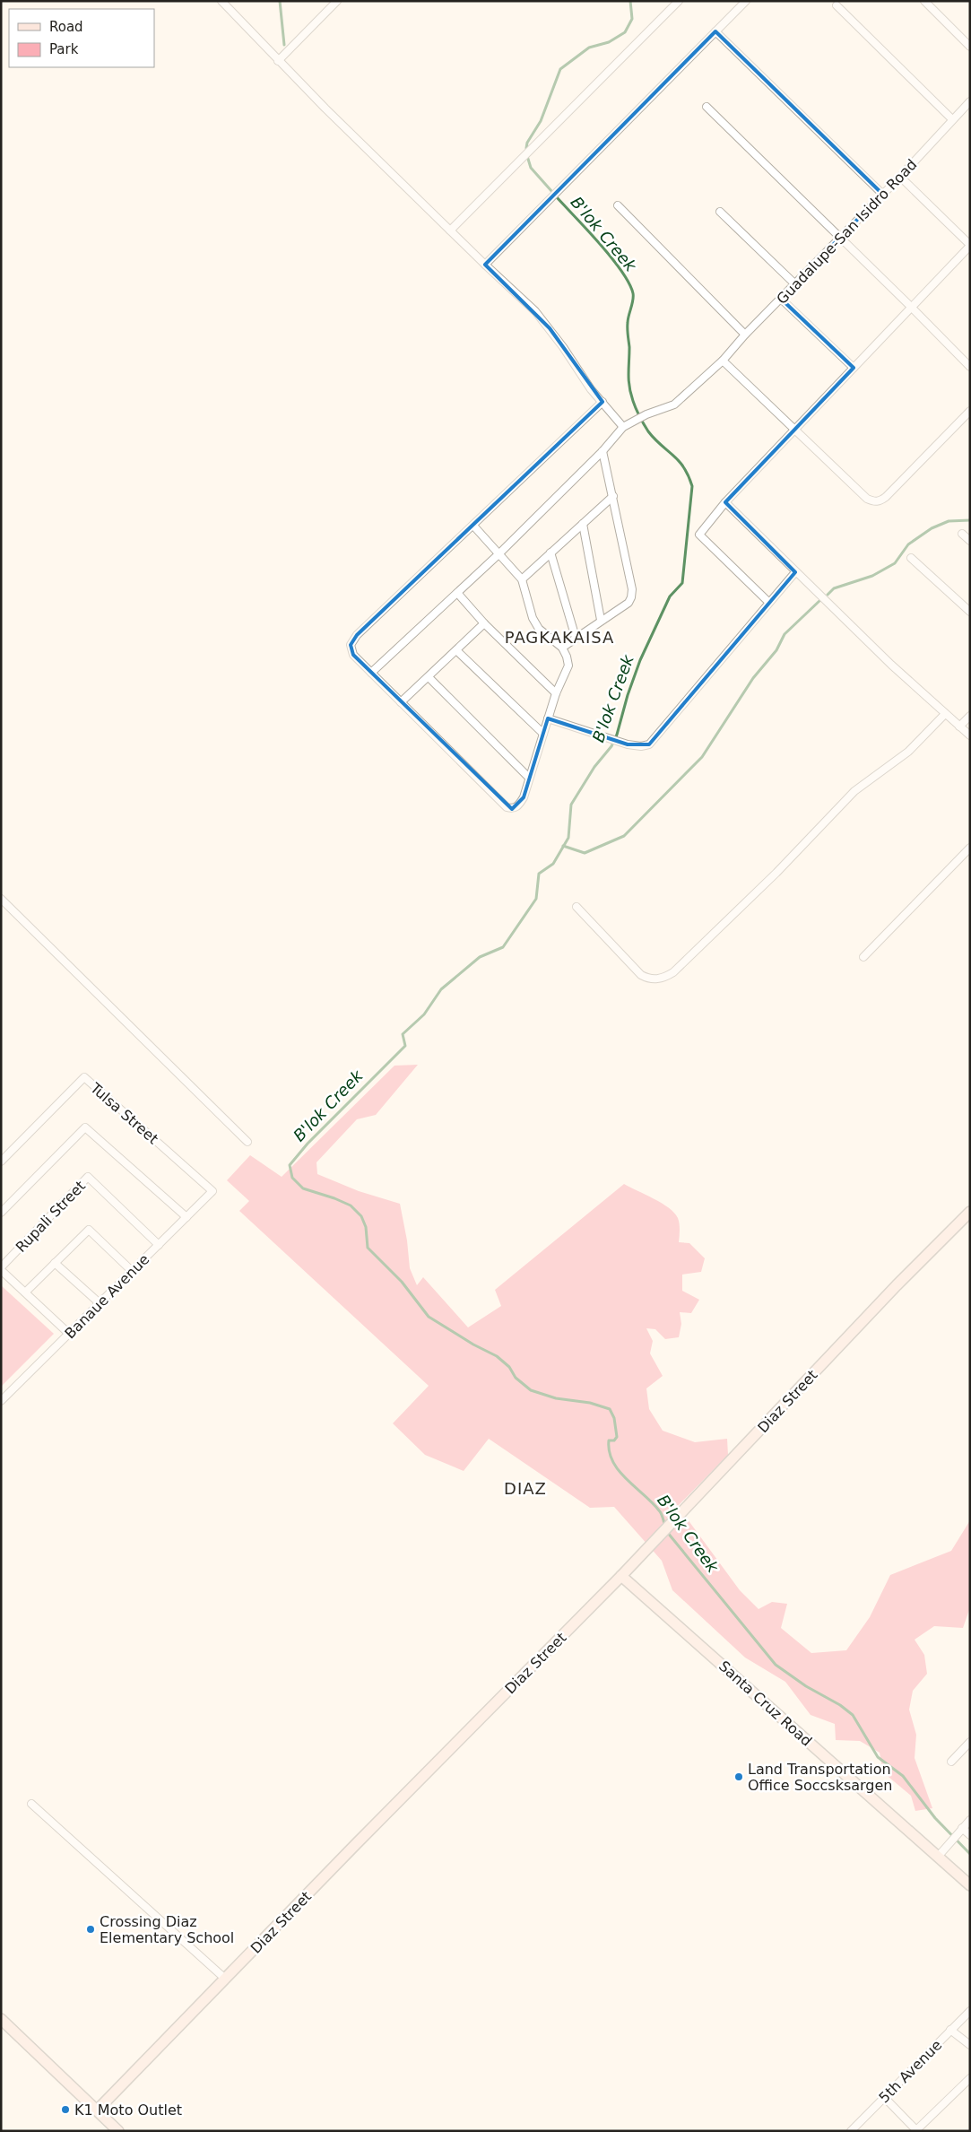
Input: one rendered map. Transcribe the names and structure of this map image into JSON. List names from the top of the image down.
{
  "streets": {
    "main road": ["Diaz Street", "Santa Cruz Road"],
    "street": [
      "Guadalupe-San Isidro Road",
      "Tulsa Street",
      "Rupali Street",
      "Banaue Avenue",
      "5th Avenue"
    ]
  },
  "crossings": [
    ["Tulsa Street", "Banaue Avenue"],
    ["Rupali Street", "Banaue Avenue"],
    ["Diaz Street", "Santa Cruz Road"]
  ],
  "districts": ["PAGKAKAISA", "DIAZ"],
  "water": ["B'lok Creek"],
  "places": ["Land Transportation Office Soccsksargen", "Crossing Diaz Elementary School", "K1 Moto Outlet"],
  "legend": ["Road", "Park"]
}
